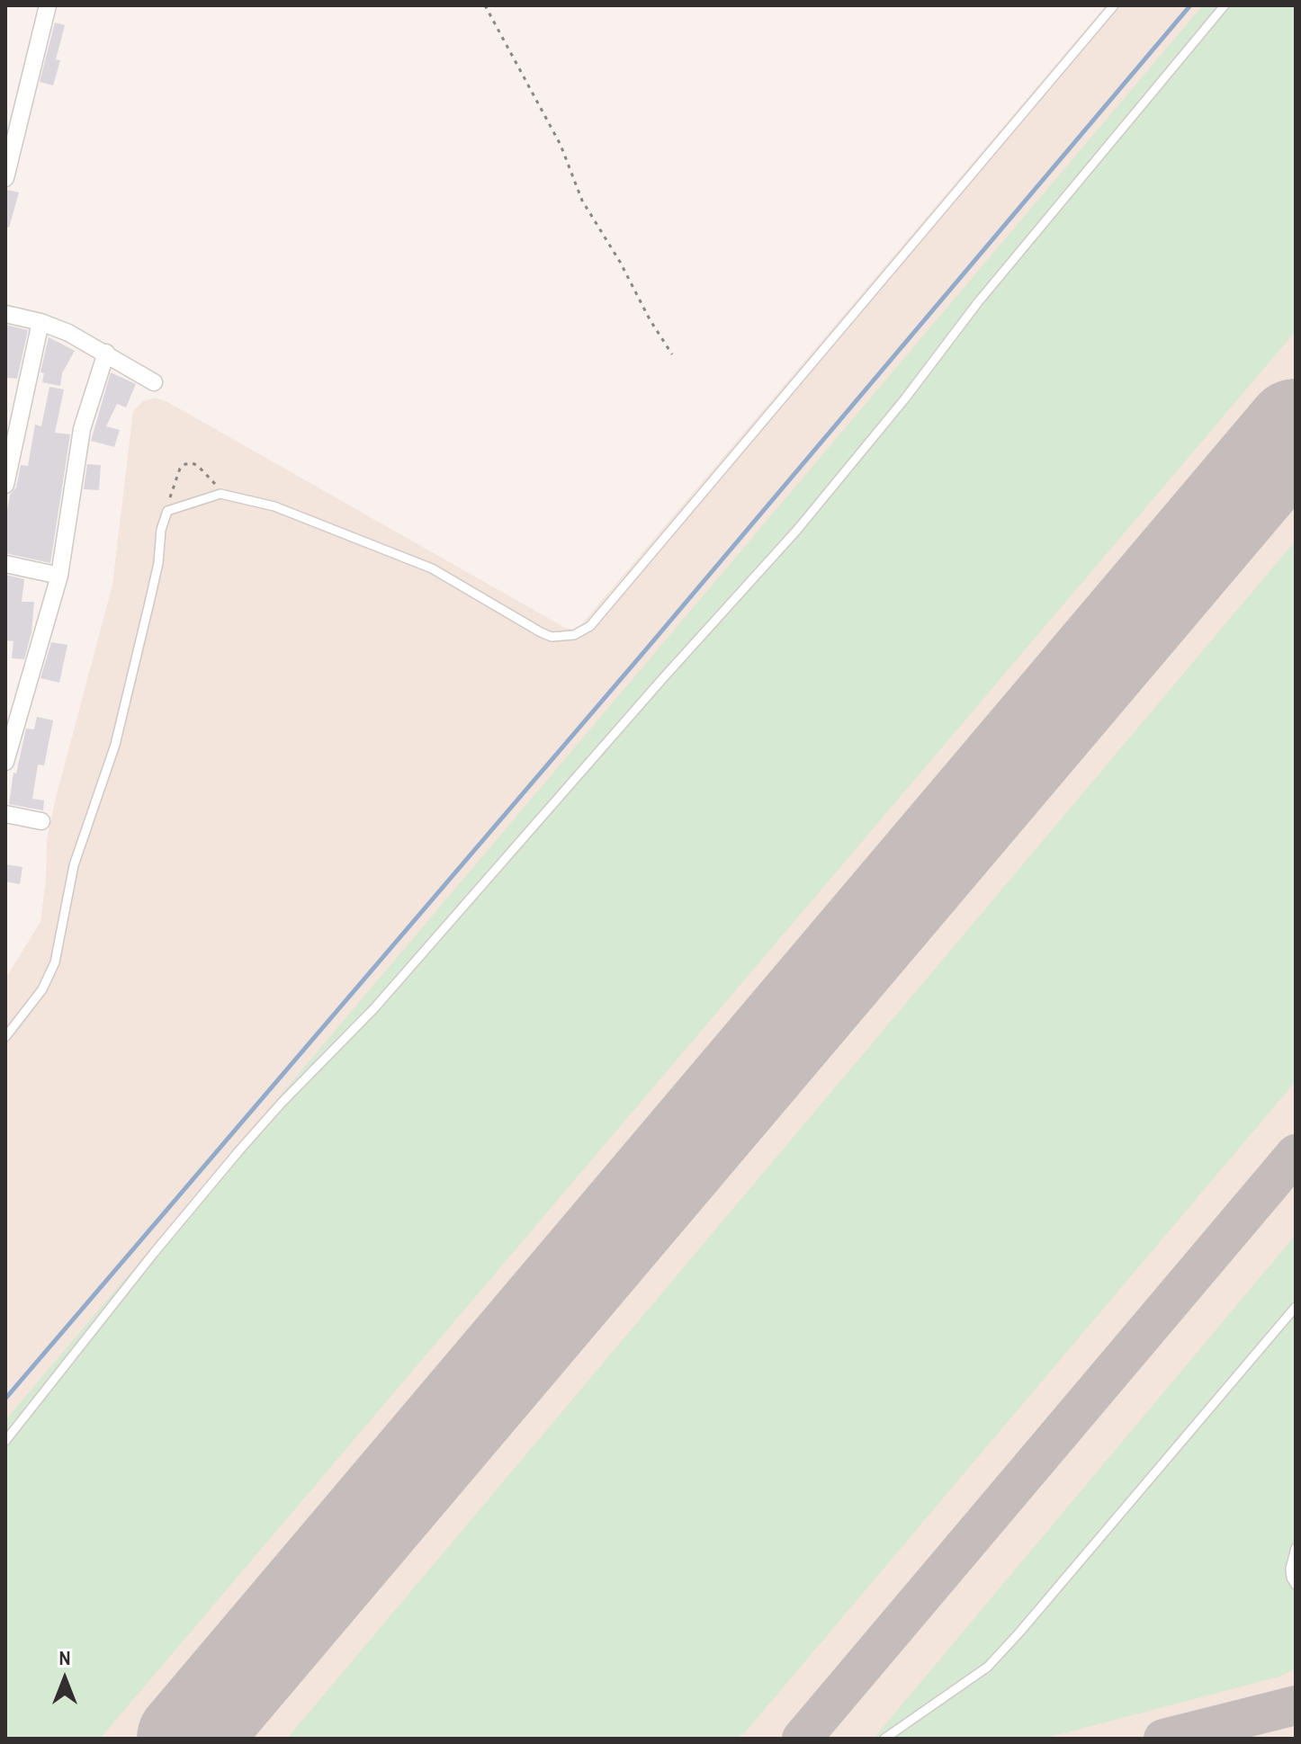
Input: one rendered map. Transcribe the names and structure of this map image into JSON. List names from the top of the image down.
{
  "north": "top"
}
